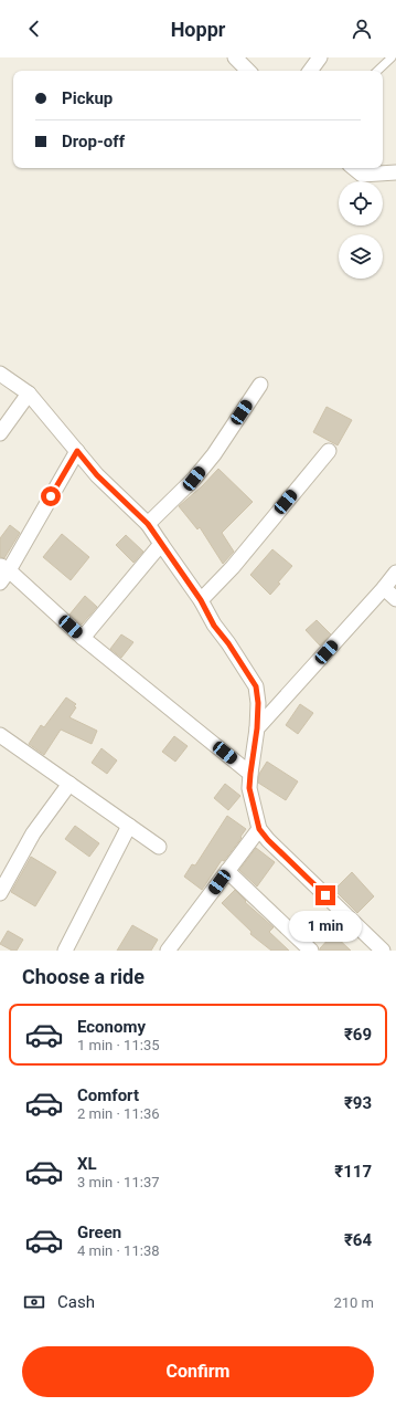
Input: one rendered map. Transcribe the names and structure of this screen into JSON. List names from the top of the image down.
{
  "page": {
    "header": "Hoppr",
    "banner": ["Pickup", "Drop-off"],
    "bubble": "1 min",
    "heading": "Choose a ride",
    "list": [
      {
        "name": "Economy",
        "note": "1 min · 11:35",
        "value": "₹69"
      },
      {
        "name": "Comfort",
        "note": "2 min · 11:36",
        "value": "₹93"
      },
      {
        "name": "XL",
        "note": "3 min · 11:37",
        "value": "₹117"
      },
      {
        "name": "Green",
        "note": "4 min · 11:38",
        "value": "₹64"
      }
    ],
    "pay": ["Cash", "210 m"],
    "buttons": "Confirm"
  }
}
